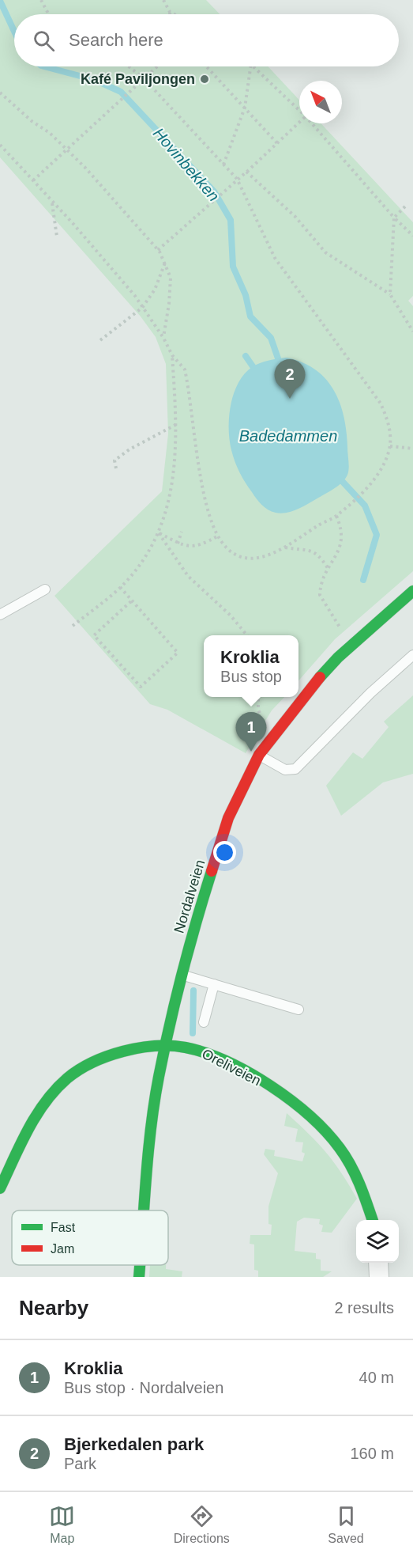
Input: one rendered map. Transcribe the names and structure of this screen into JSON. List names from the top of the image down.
{
  "streets": {
    "street": ["Nordalveien", "Oreliveien"]
  },
  "crossings": [
    ["Nordalveien", "Oreliveien"]
  ],
  "water": ["Hovinbekken", "Badedammen"],
  "places": ["Kafé Paviljongen"],
  "legend": ["Fast", "Jam"],
  "north": "top left",
  "page": {
    "search": "Search here",
    "pins": ["2", "1"],
    "popup": ["Kroklia", "Bus stop"],
    "heading": ["Nearby", "2 results"],
    "list": [
      {
        "mark": "1",
        "name": "Kroklia",
        "note": "Bus stop · Nordalveien",
        "value": "40 m"
      },
      {
        "mark": "2",
        "name": "Bjerkedalen park",
        "note": "Park",
        "value": "160 m"
      }
    ],
    "nav": ["Map", "Directions", "Saved"]
  }
}
